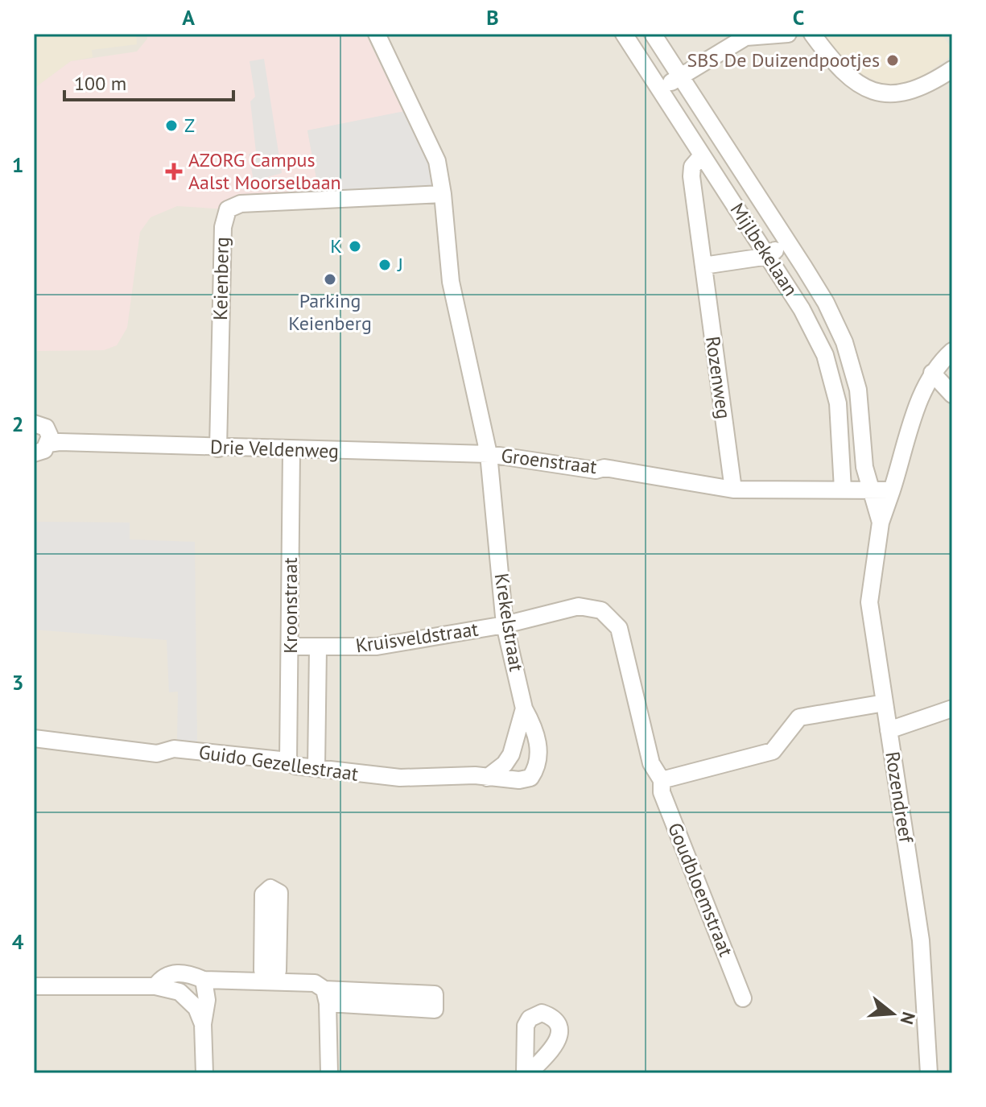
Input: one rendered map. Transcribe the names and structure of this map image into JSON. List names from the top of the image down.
{
  "streets": {
    "street": [
      "Mijlbekelaan",
      "Keienberg",
      "Rozenweg",
      "Drie Veldenweg",
      "Groenstraat",
      "Kroonstraat",
      "Krekelstraat",
      "Kruisveldstraat",
      "Guido Gezellestraat",
      "Rozendreef",
      "Goudbloemstraat"
    ]
  },
  "crossings": [
    ["Mijlbekelaan", "Rozenweg"],
    ["Mijlbekelaan", "Groenstraat"],
    ["Mijlbekelaan", "Rozendreef"],
    ["Keienberg", "Drie Veldenweg"],
    ["Keienberg", "Groenstraat"],
    ["Rozenweg", "Groenstraat"],
    ["Drie Veldenweg", "Groenstraat"],
    ["Drie Veldenweg", "Kroonstraat"],
    ["Drie Veldenweg", "Krekelstraat"],
    ["Groenstraat", "Krekelstraat"],
    ["Groenstraat", "Rozendreef"],
    ["Kroonstraat", "Kruisveldstraat"],
    ["Kroonstraat", "Guido Gezellestraat"],
    ["Krekelstraat", "Kruisveldstraat"],
    ["Krekelstraat", "Guido Gezellestraat"],
    ["Krekelstraat", "Goudbloemstraat"],
    ["Kruisveldstraat", "Goudbloemstraat"]
  ],
  "places": {
    "other": [
      "SBS De Duizendpootjes",
      "Z",
      "K",
      "J",
      "Parking Keienberg"
    ],
    "health": ["AZORG Campus Aalst Moorselbaan"]
  },
  "scale_bar": "100 m",
  "north": "right",
  "grid": {
    "columns": ["A", "B", "C"],
    "rows": [
      "1",
      "2",
      "3",
      "4"
    ]
  }
}
